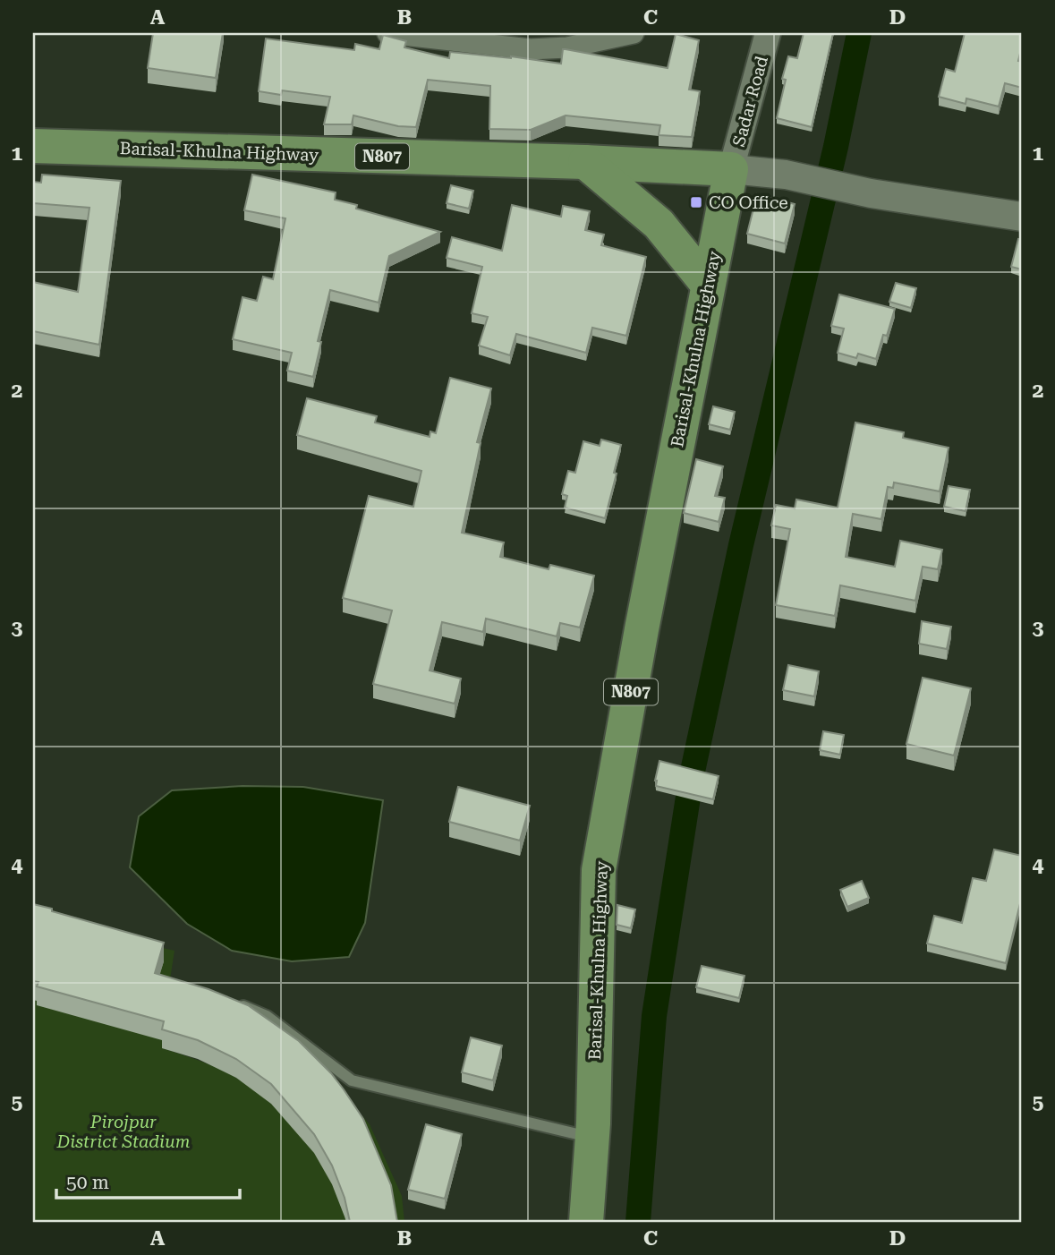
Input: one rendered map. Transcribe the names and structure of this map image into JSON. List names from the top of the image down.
{
  "streets": {
    "highway": ["Barisal-Khulna Highway", "N807"],
    "street": ["Sadar Road"]
  },
  "crossings": [
    ["Sadar Road", "Barisal-Khulna Highway"]
  ],
  "parks": ["Pirojpur District Stadium"],
  "places": {
    "transit": ["CO Office"]
  },
  "scale_bar": "50 m",
  "grid": {
    "columns": [
      "A",
      "B",
      "C",
      "D"
    ],
    "rows": [
      "1",
      "2",
      "3",
      "4",
      "5"
    ]
  }
}
